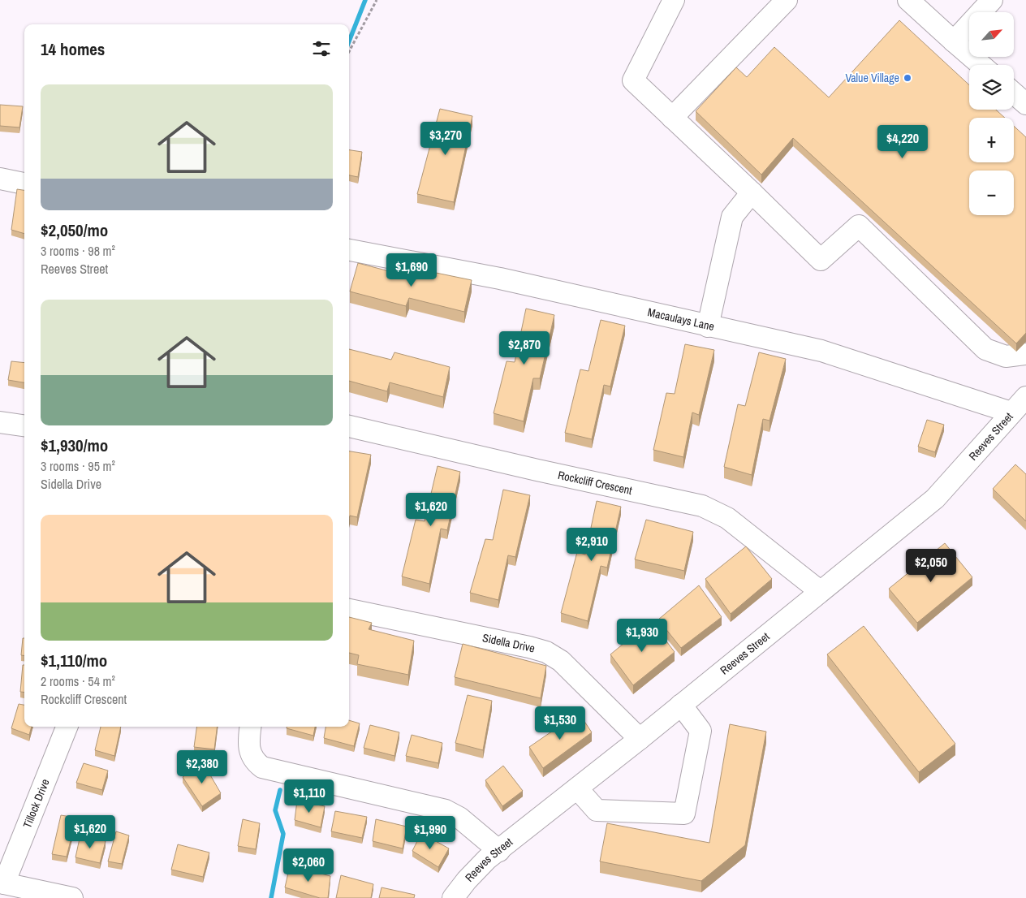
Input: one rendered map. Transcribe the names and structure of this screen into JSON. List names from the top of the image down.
{
  "streets": {
    "street": [
      "Macaulays Lane",
      "Reeves Street",
      "Rockcliff Crescent",
      "Sidella Drive",
      "Tillock Drive"
    ]
  },
  "crossings": [
    ["Macaulays Lane", "Reeves Street"],
    ["Reeves Street", "Rockcliff Crescent"],
    ["Reeves Street", "Sidella Drive"]
  ],
  "places": ["Value Village"],
  "north": "top right",
  "page": {
    "map_buttons": ["+", "−"],
    "heading": "14 homes",
    "list": [
      {
        "name": "$2,050/mo",
        "note": "3 rooms · 98 m² · Reeves Street"
      },
      {
        "name": "$1,930/mo",
        "note": "3 rooms · 95 m² · Sidella Drive"
      },
      {
        "name": "$1,110/mo",
        "note": "2 rooms · 54 m² · Rockcliff Crescent"
      }
    ],
    "price": [
      "$3,270",
      "$4,220",
      "$1,690",
      "$2,870",
      "$1,620",
      "$2,910",
      "$2,050",
      "$1,930",
      "$1,530",
      "$2,380",
      "$1,110",
      "$1,620",
      "$1,990",
      "$2,060"
    ]
  }
}
